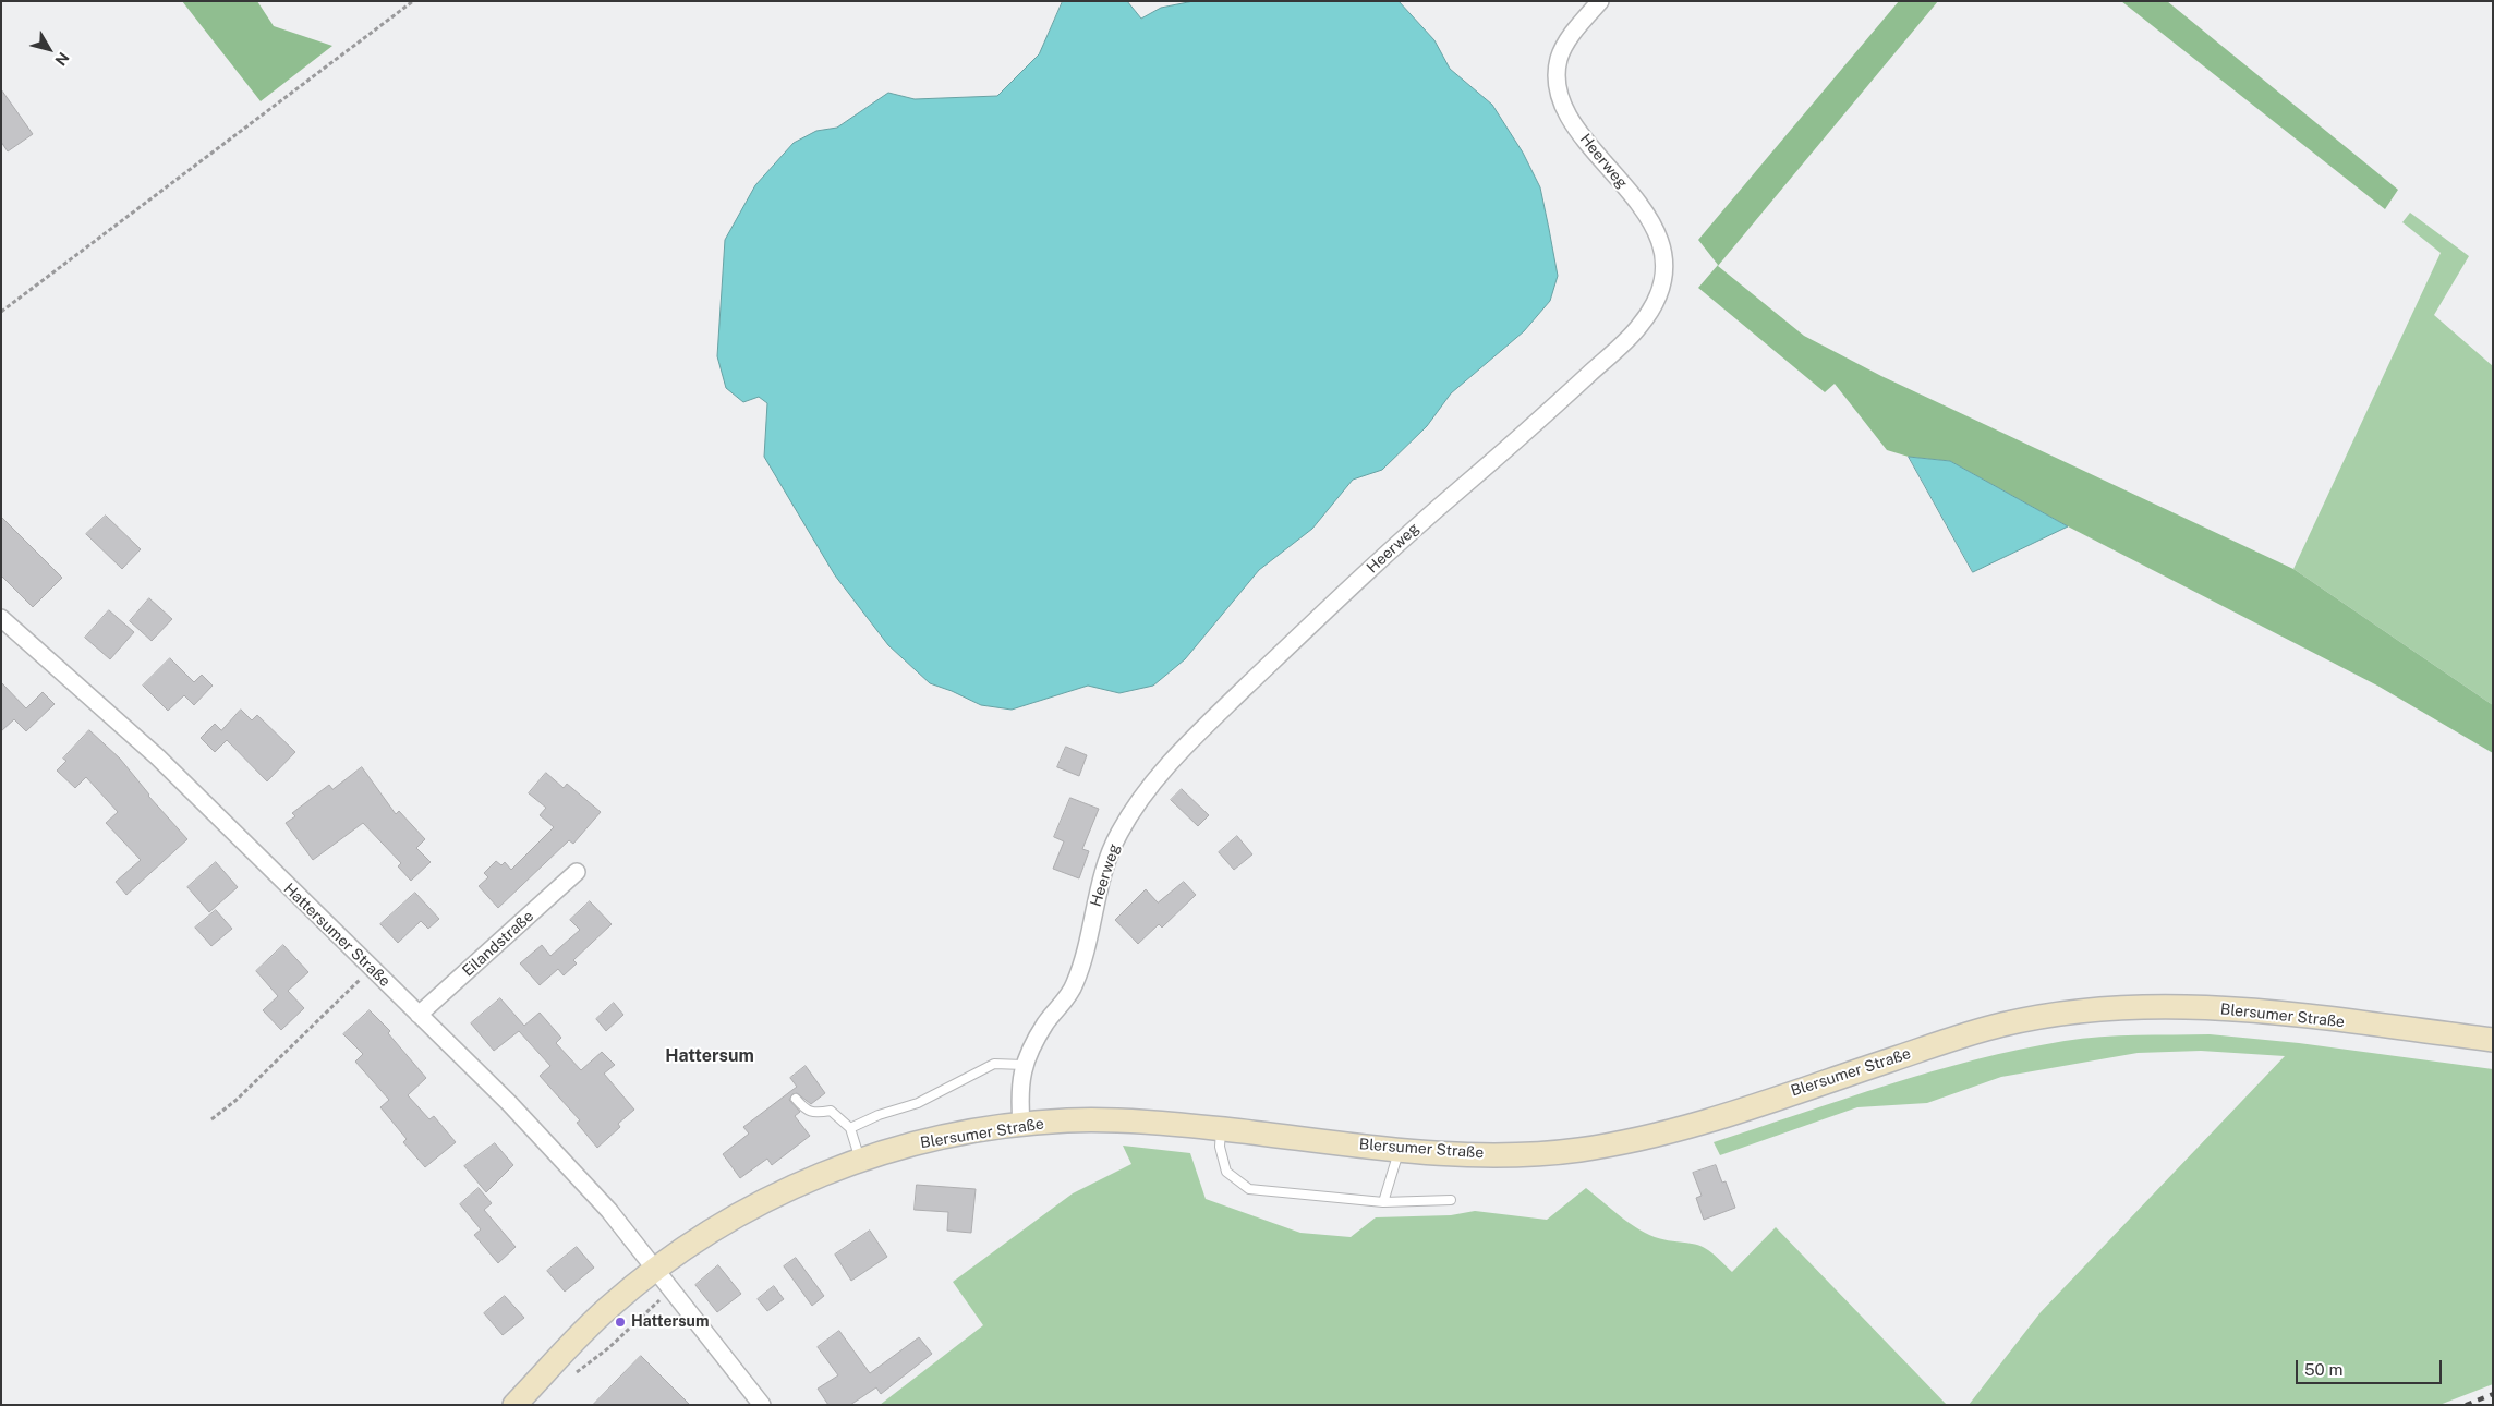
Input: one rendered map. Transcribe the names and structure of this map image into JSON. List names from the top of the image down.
{
  "streets": {
    "main road": ["Blersumer Straße"],
    "street": ["Heerweg", "Hattersumer Straße", "Eilandstraße"]
  },
  "crossings": [
    ["Heerweg", "Blersumer Straße"],
    ["Hattersumer Straße", "Eilandstraße"],
    ["Hattersumer Straße", "Blersumer Straße"]
  ],
  "districts": ["Hattersum"],
  "places": ["Hattersum"],
  "scale_bar": "50 m",
  "north": "bottom right"
}
